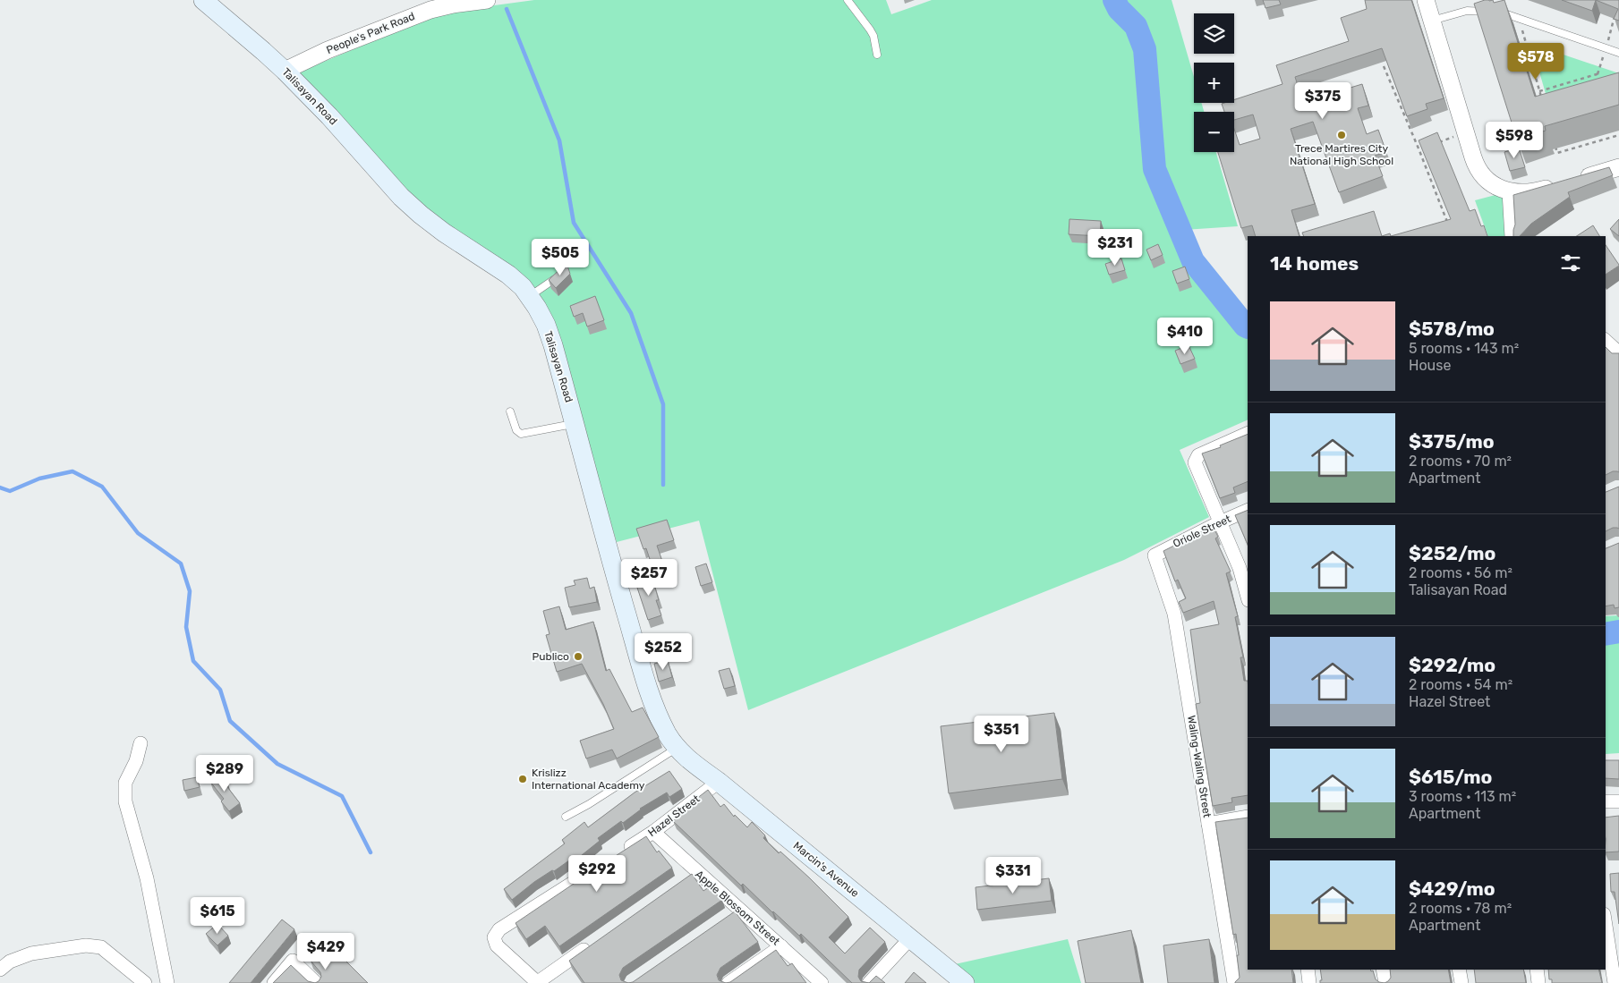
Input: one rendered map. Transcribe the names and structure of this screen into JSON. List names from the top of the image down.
{
  "streets": {
    "main road": ["Talisayan Road", "Marcin's Avenue"],
    "street": [
      "People's Park Road",
      "Oriole Street",
      "Waling-Waling Street",
      "Hazel Street",
      "Apple Blossom Street"
    ]
  },
  "crossings": [
    ["People's Park Road", "Talisayan Road"],
    ["Talisayan Road", "Marcin's Avenue"],
    ["Oriole Street", "Waling-Waling Street"],
    ["Hazel Street", "Marcin's Avenue"],
    ["Hazel Street", "Apple Blossom Street"]
  ],
  "places": ["Trece Martires City National High School", "Publico", "Krislizz International Academy"],
  "page": {
    "map_buttons": ["+", "−"],
    "price": [
      "$578",
      "$375",
      "$598",
      "$231",
      "$505",
      "$410",
      "$257",
      "$252",
      "$351",
      "$289",
      "$292",
      "$331",
      "$615",
      "$429"
    ],
    "heading": "14 homes",
    "list": [
      {
        "name": "$578/mo",
        "note": "5 rooms · 143 m² · House"
      },
      {
        "name": "$375/mo",
        "note": "2 rooms · 70 m² · Apartment"
      },
      {
        "name": "$252/mo",
        "note": "2 rooms · 56 m² · Talisayan Road"
      },
      {
        "name": "$292/mo",
        "note": "2 rooms · 54 m² · Hazel Street"
      },
      {
        "name": "$615/mo",
        "note": "3 rooms · 113 m² · Apartment"
      },
      {
        "name": "$429/mo",
        "note": "2 rooms · 78 m² · Apartment"
      }
    ]
  }
}
